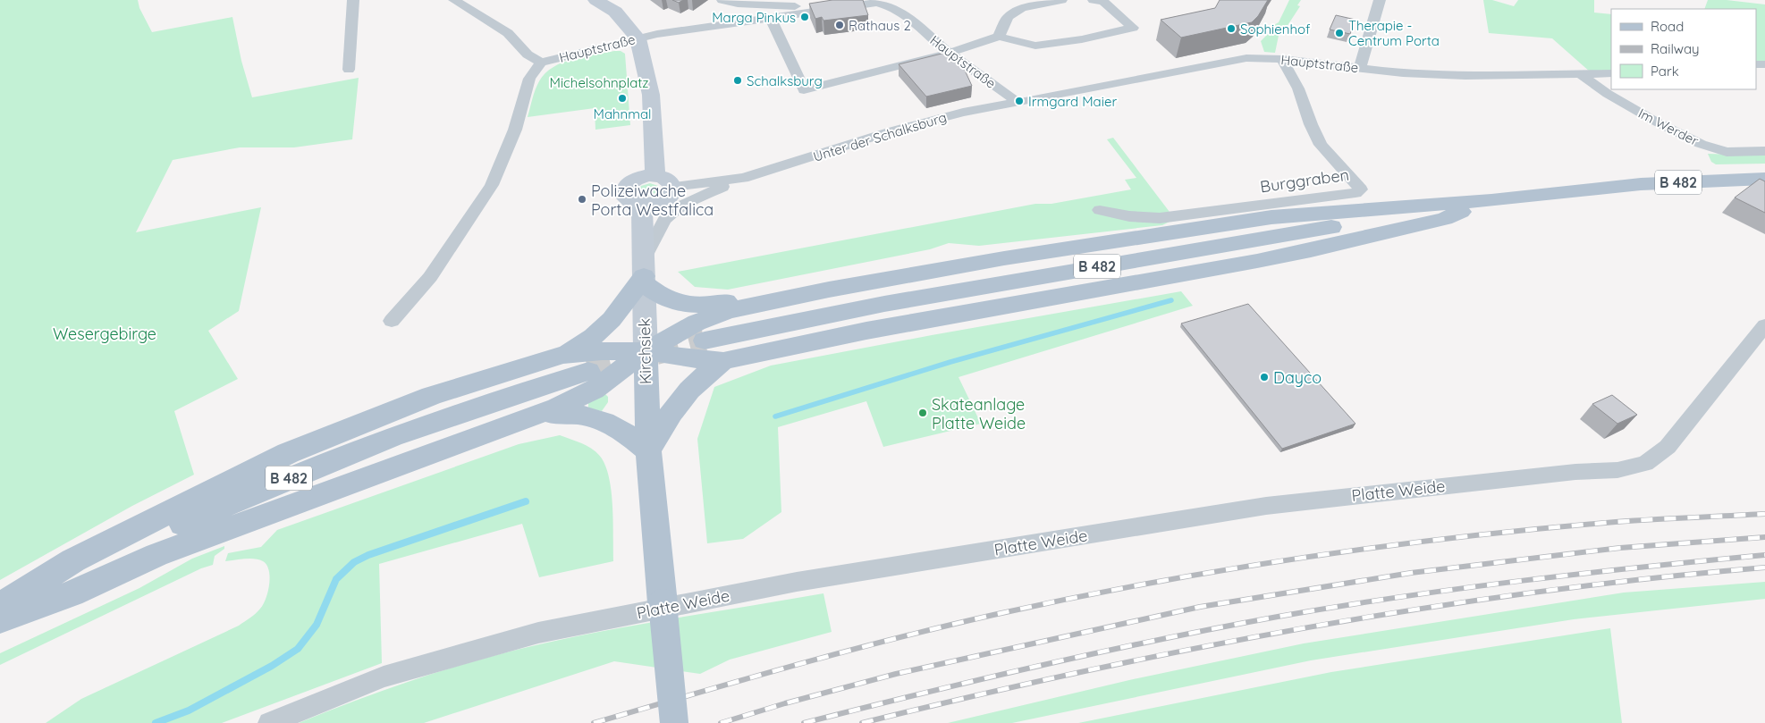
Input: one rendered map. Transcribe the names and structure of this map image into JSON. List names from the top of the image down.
{
  "streets": {
    "main road": ["B 482", "Kirchsiek"],
    "street": [
      "Hauptstraße",
      "Im Werder",
      "Unter der Schalksburg",
      "Burggraben",
      "Platte Weide"
    ]
  },
  "crossings": [
    ["Hauptstraße", "Im Werder"],
    ["Hauptstraße", "Unter der Schalksburg"],
    ["Hauptstraße", "Burggraben"],
    ["Unter der Schalksburg", "Kirchsiek"]
  ],
  "parks": ["Michelsohnplatz", "Wesergebirge"],
  "places": [
    "Marga Pinkus",
    "Rathaus 2",
    "Sophienhof",
    "Therapie - Centrum Porta",
    "Schalksburg",
    "Mahnmal",
    "Irmgard Maier",
    "Polizeiwache Porta Westfalica",
    "Dayco",
    "Skateanlage Platte Weide"
  ],
  "legend": ["Road", "Railway", "Park"]
}
